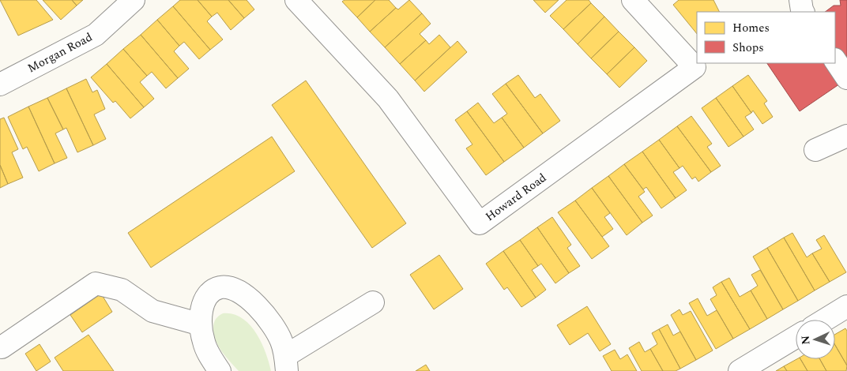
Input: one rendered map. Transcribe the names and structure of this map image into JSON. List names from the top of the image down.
{
  "streets": {
    "street": ["Morgan Road", "Howard Road"]
  },
  "legend": ["Homes", "Shops"],
  "north": "left"
}
